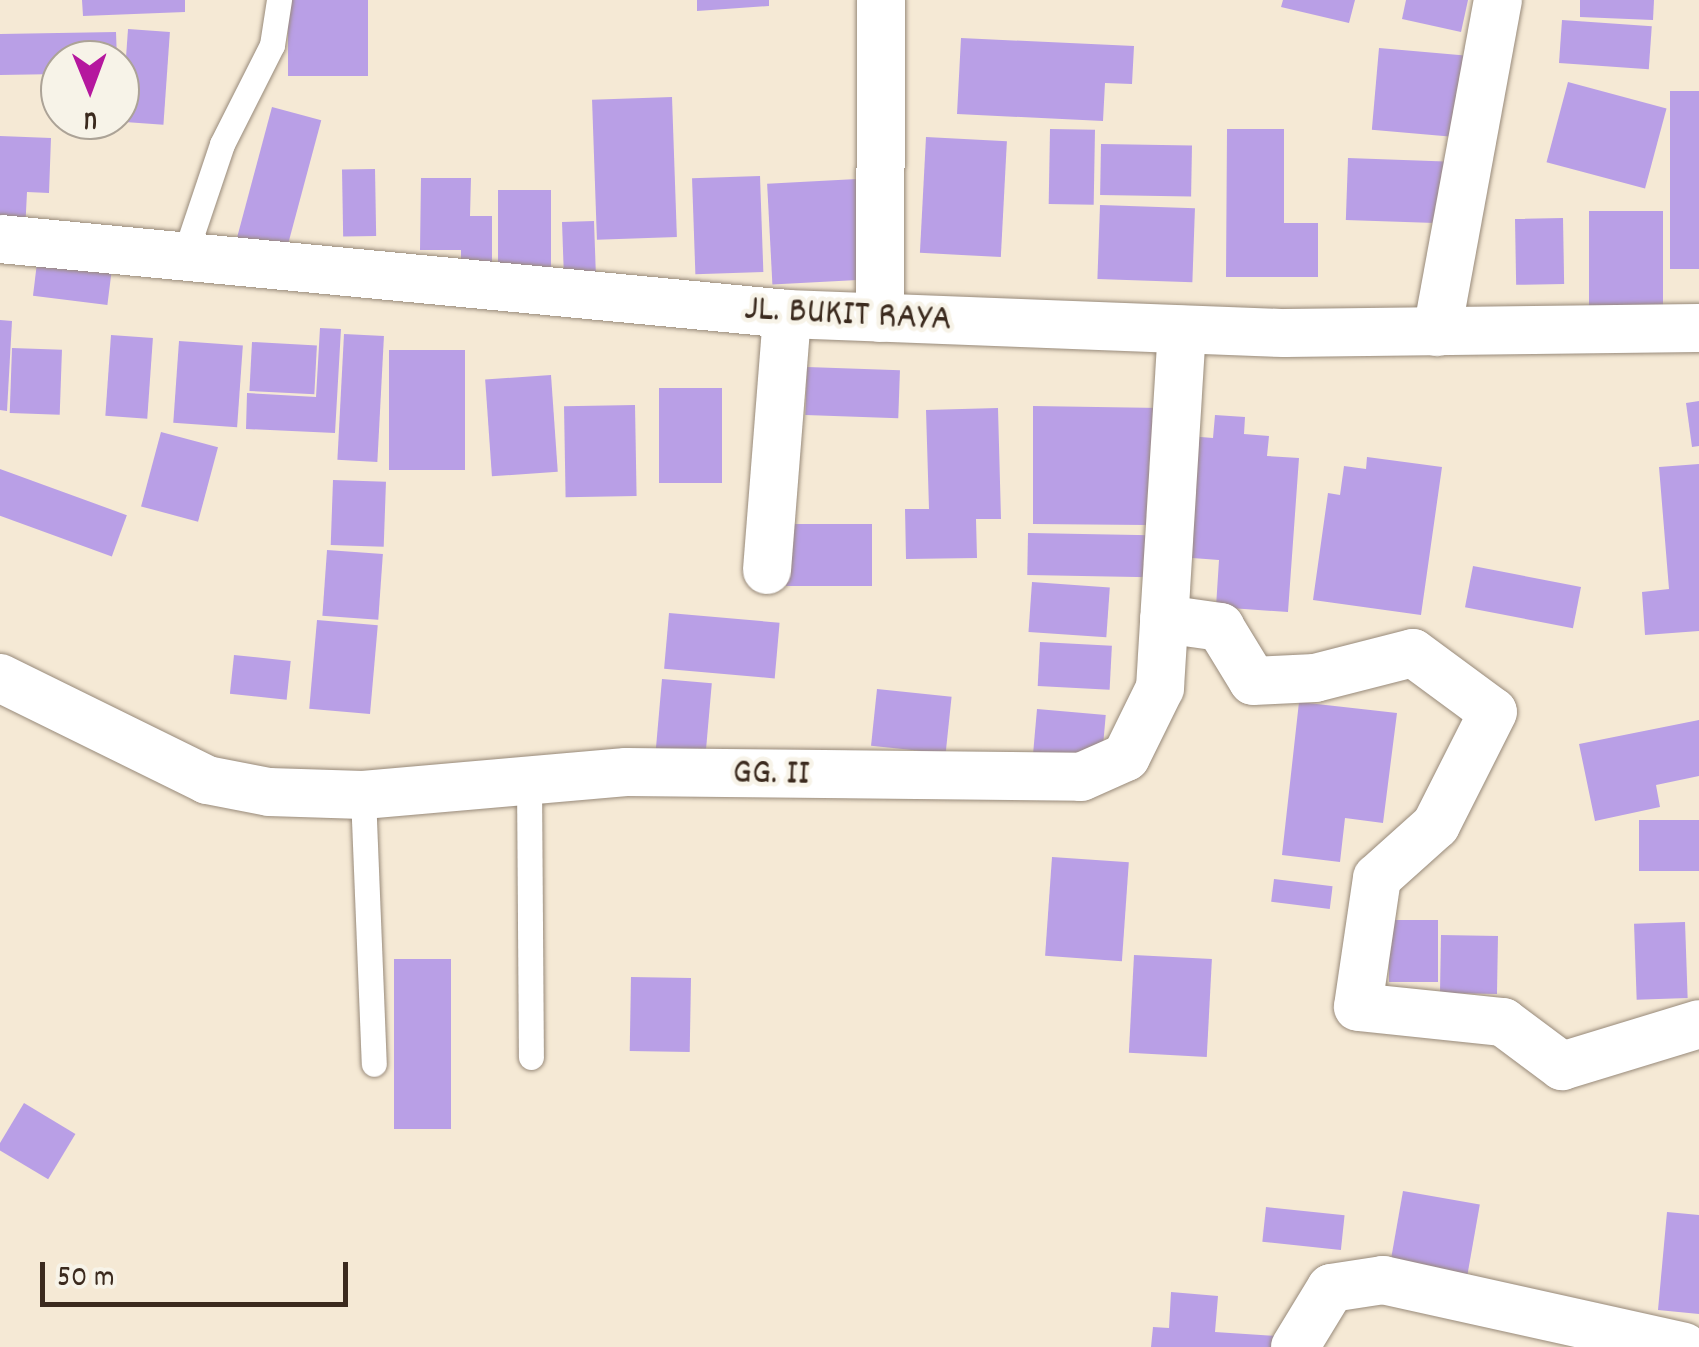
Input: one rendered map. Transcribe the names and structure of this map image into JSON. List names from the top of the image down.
{
  "streets": {
    "street": ["JL. BUKIT RAYA", "GG. II"]
  },
  "crossings": [
    ["JL. BUKIT RAYA", "GG. II"]
  ],
  "scale_bar": "50 m",
  "north": "bottom"
}
